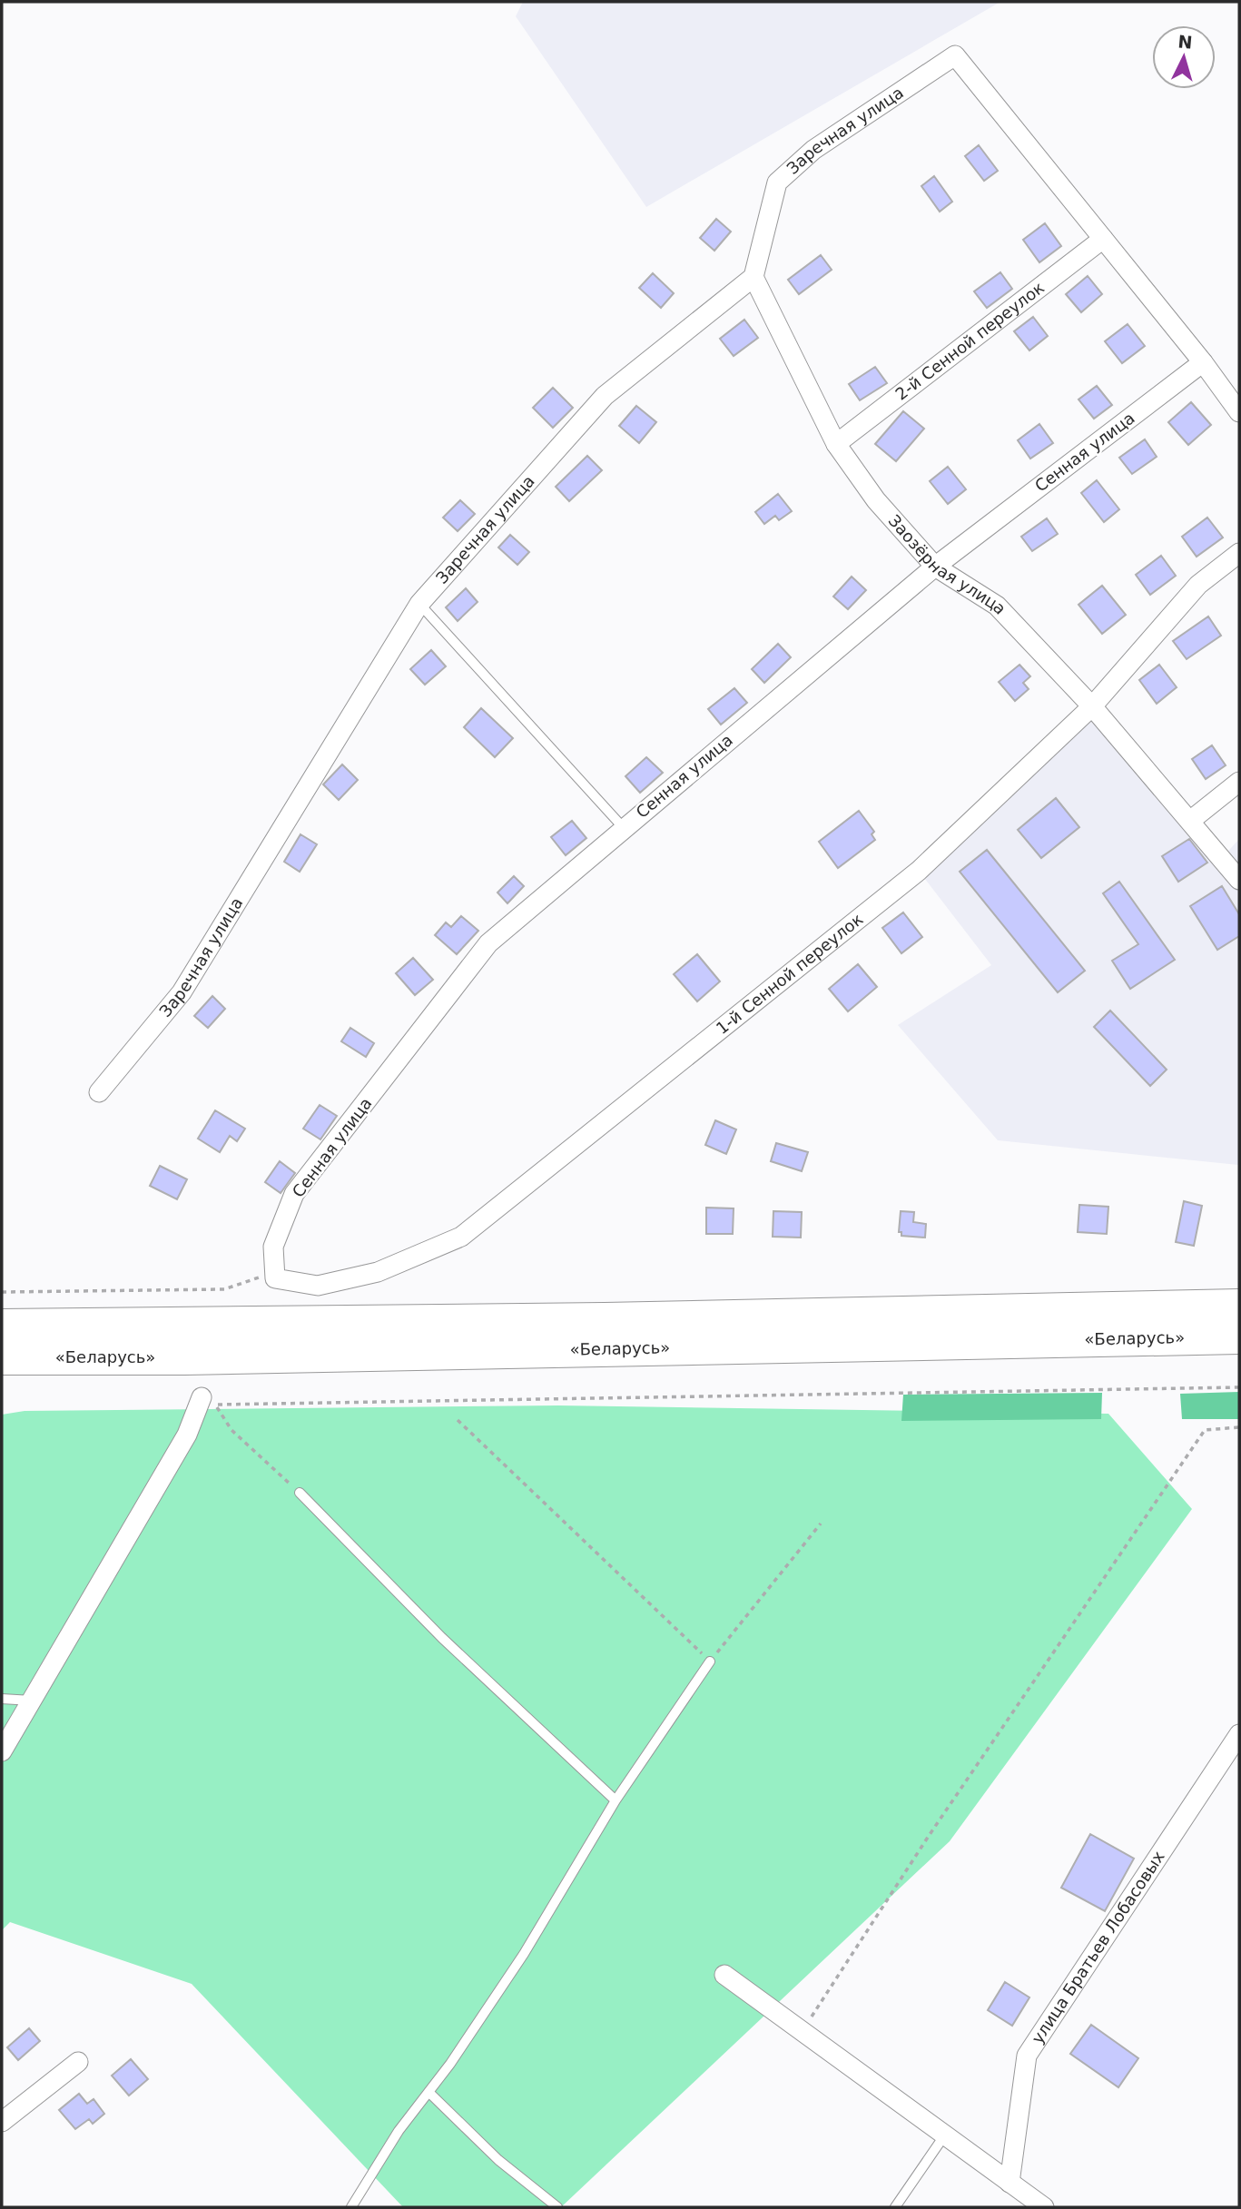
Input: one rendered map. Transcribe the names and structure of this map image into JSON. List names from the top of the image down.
{
  "streets": {
    "highway": ["«Беларусь»"],
    "street": [
      "Заречная улица",
      "2-й Сенной переулок",
      "Сенная улица",
      "Заозёрная улица",
      "1-й Сенной переулок",
      "улица Братьев Лобасовых"
    ]
  },
  "crossings": [
    ["Заречная улица", "2-й Сенной переулок"],
    ["Заречная улица", "Заозёрная улица"],
    ["2-й Сенной переулок", "Заозёрная улица"],
    ["Сенная улица", "Заозёрная улица"],
    ["Сенная улица", "1-й Сенной переулок"],
    ["Заозёрная улица", "1-й Сенной переулок"]
  ],
  "north": "top"
}
